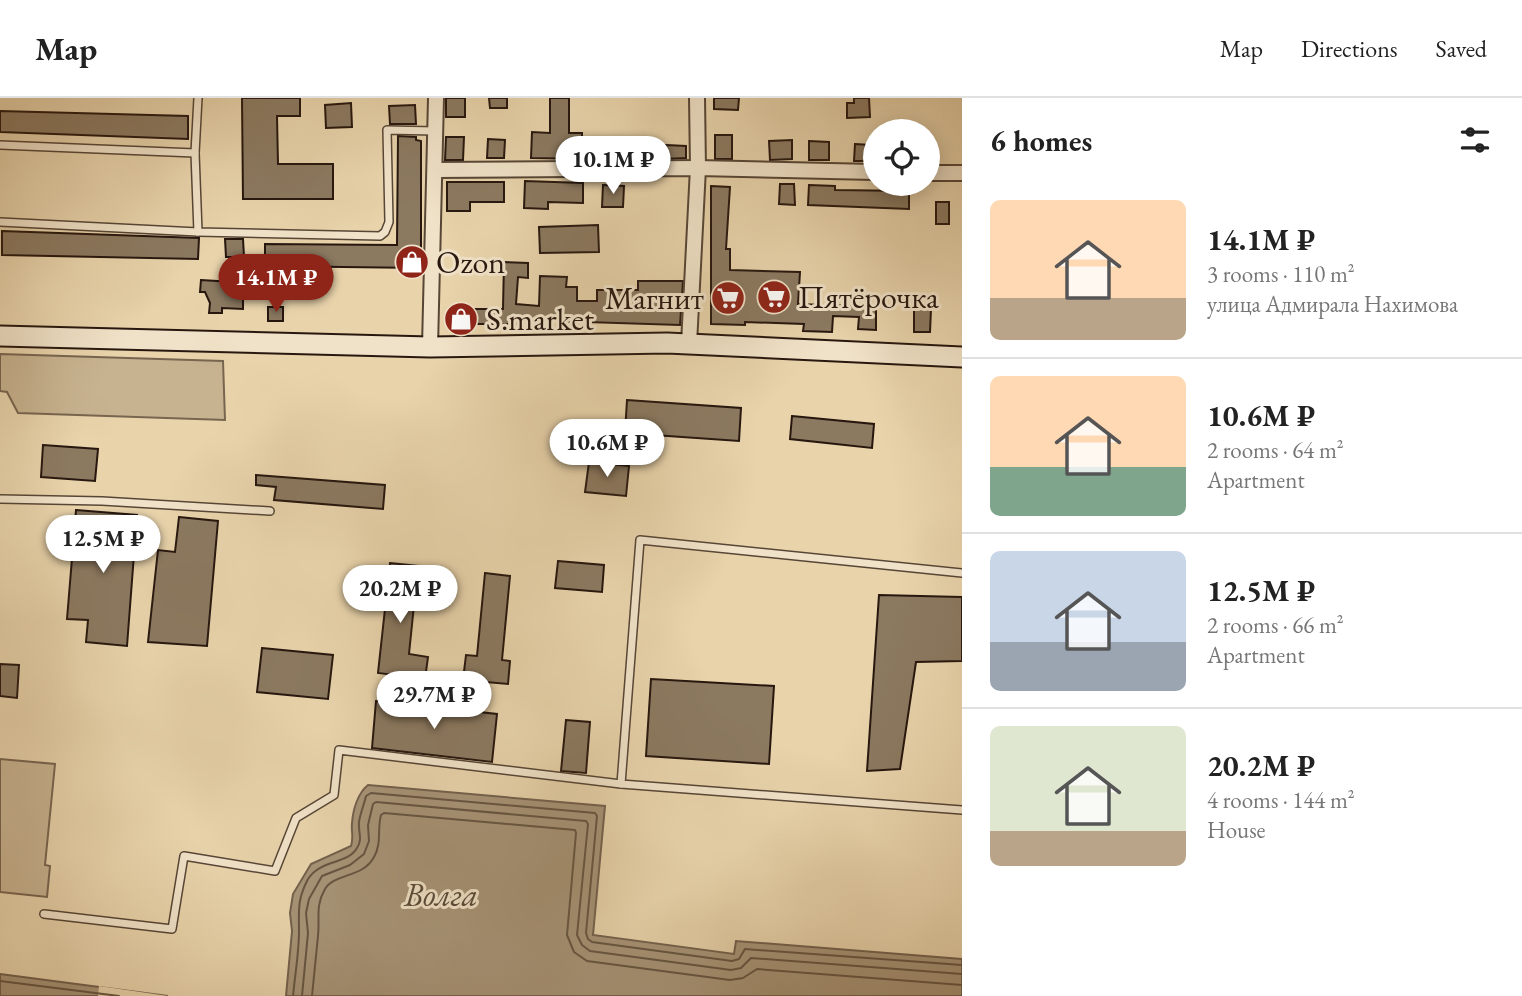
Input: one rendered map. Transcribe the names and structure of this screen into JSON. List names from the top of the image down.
{
  "water": ["Волга"],
  "places": {
    "shop": ["Ozon", "S.market"],
    "supermarket": ["Пятёрочка", "Магнит"]
  },
  "page": {
    "header": "Map",
    "nav": ["Map", "Directions", "Saved"],
    "heading": "6 homes",
    "price": [
      "10.1M ₽",
      "14.1M ₽",
      "10.6M ₽",
      "12.5M ₽",
      "20.2M ₽",
      "29.7M ₽"
    ],
    "list": [
      {
        "name": "14.1M ₽",
        "note": "3 rooms · 110 m² · улица Адмирала Нахимова"
      },
      {
        "name": "10.6M ₽",
        "note": "2 rooms · 64 m² · Apartment"
      },
      {
        "name": "12.5M ₽",
        "note": "2 rooms · 66 m² · Apartment"
      },
      {
        "name": "20.2M ₽",
        "note": "4 rooms · 144 m² · House"
      }
    ]
  }
}
